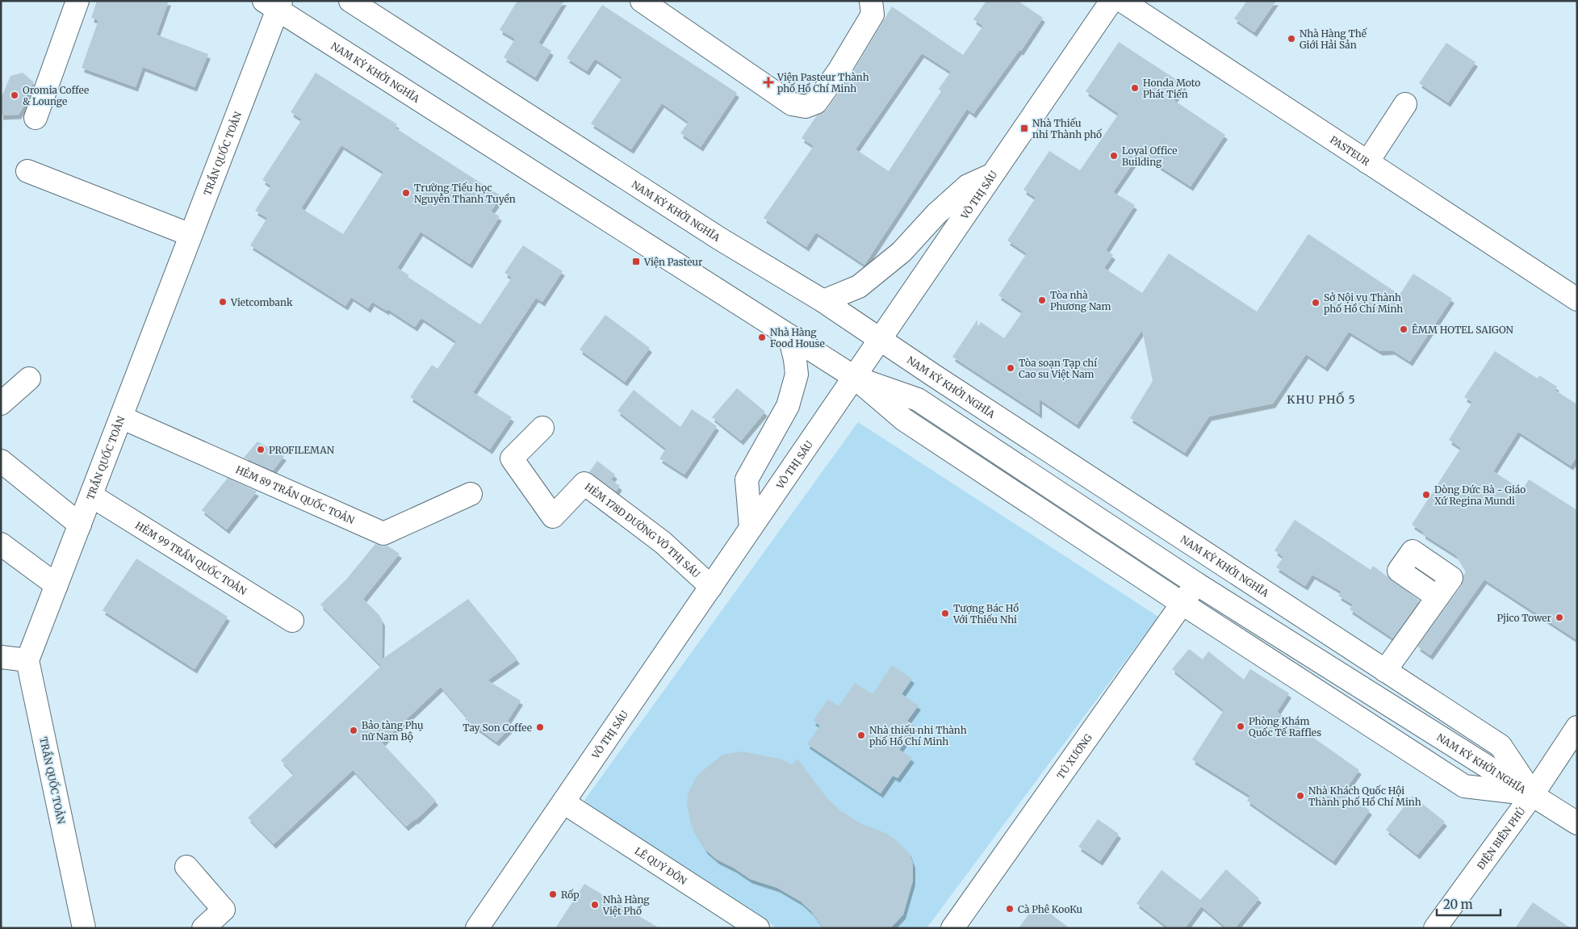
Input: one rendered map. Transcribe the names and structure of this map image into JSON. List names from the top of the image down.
{
  "streets": {
    "main road": [
      "NAM KỲ KHỞI NGHĨA",
      "PASTEUR",
      "TRẦN QUỐC TOẢN",
      "VÕ THỊ SÁU",
      "HẺM 89 TRẦN QUỐC TOẢN",
      "HẺM 178D ĐƯỜNG VÕ THỊ SÁU",
      "HẺM 99 TRẦN QUỐC TOẢN",
      "TÚ XƯƠNG",
      "ĐIỆN BIÊN PHỦ",
      "LÊ QUÝ ĐÔN"
    ]
  },
  "crossings": [
    ["NAM KỲ KHỞI NGHĨA", "TRẦN QUỐC TOẢN"],
    ["NAM KỲ KHỞI NGHĨA", "VÕ THỊ SÁU"],
    ["NAM KỲ KHỞI NGHĨA", "TÚ XƯƠNG"],
    ["NAM KỲ KHỞI NGHĨA", "ĐIỆN BIÊN PHỦ"],
    ["TRẦN QUỐC TOẢN", "HẺM 89 TRẦN QUỐC TOẢN"],
    ["TRẦN QUỐC TOẢN", "HẺM 99 TRẦN QUỐC TOẢN"],
    ["VÕ THỊ SÁU", "HẺM 178D ĐƯỜNG VÕ THỊ SÁU"],
    ["VÕ THỊ SÁU", "LÊ QUÝ ĐÔN"]
  ],
  "districts": ["KHU PHỐ 5"],
  "places": {
    "other": [
      "Nhà Hàng Thế Giới Hải Sản",
      "Honda Moto Phát Tiến",
      "Oromia Coffee & Lounge",
      "Loyal Office Building",
      "Trường Tiểu học Nguyễn Thanh Tuyền",
      "Tòa nhà Phương Nam",
      "Vietcombank",
      "Sở Nội vụ Thành phố Hồ Chí Minh",
      "ÊMM HOTEL SAIGON",
      "Nhà Hàng Food House",
      "Tòa soạn Tạp chí Cao su Việt Nam",
      "PROFILEMAN",
      "Dòng Đức Bà - Giáo Xứ Regina Mundi",
      "Tượng Bác Hồ Với Thiếu Nhi",
      "Pjico Tower",
      "Phòng Khám Quốc Tế Raffles",
      "Tay Son Coffee",
      "Bảo tàng Phụ nữ Nam Bộ",
      "Nhà thiếu nhi Thành phố Hồ Chí Minh",
      "Nhà Khách Quốc Hội Thành phố Hồ Chí Minh",
      "Rốp",
      "Nhà Hàng Việt Phố",
      "Cà Phê KooKu"
    ],
    "health": ["Viện Pasteur Thành phố Hồ Chí Minh"],
    "transit": ["Nhà Thiếu nhi Thành phố", "Viện Pasteur"]
  },
  "scale_bar": "20 m"
}
